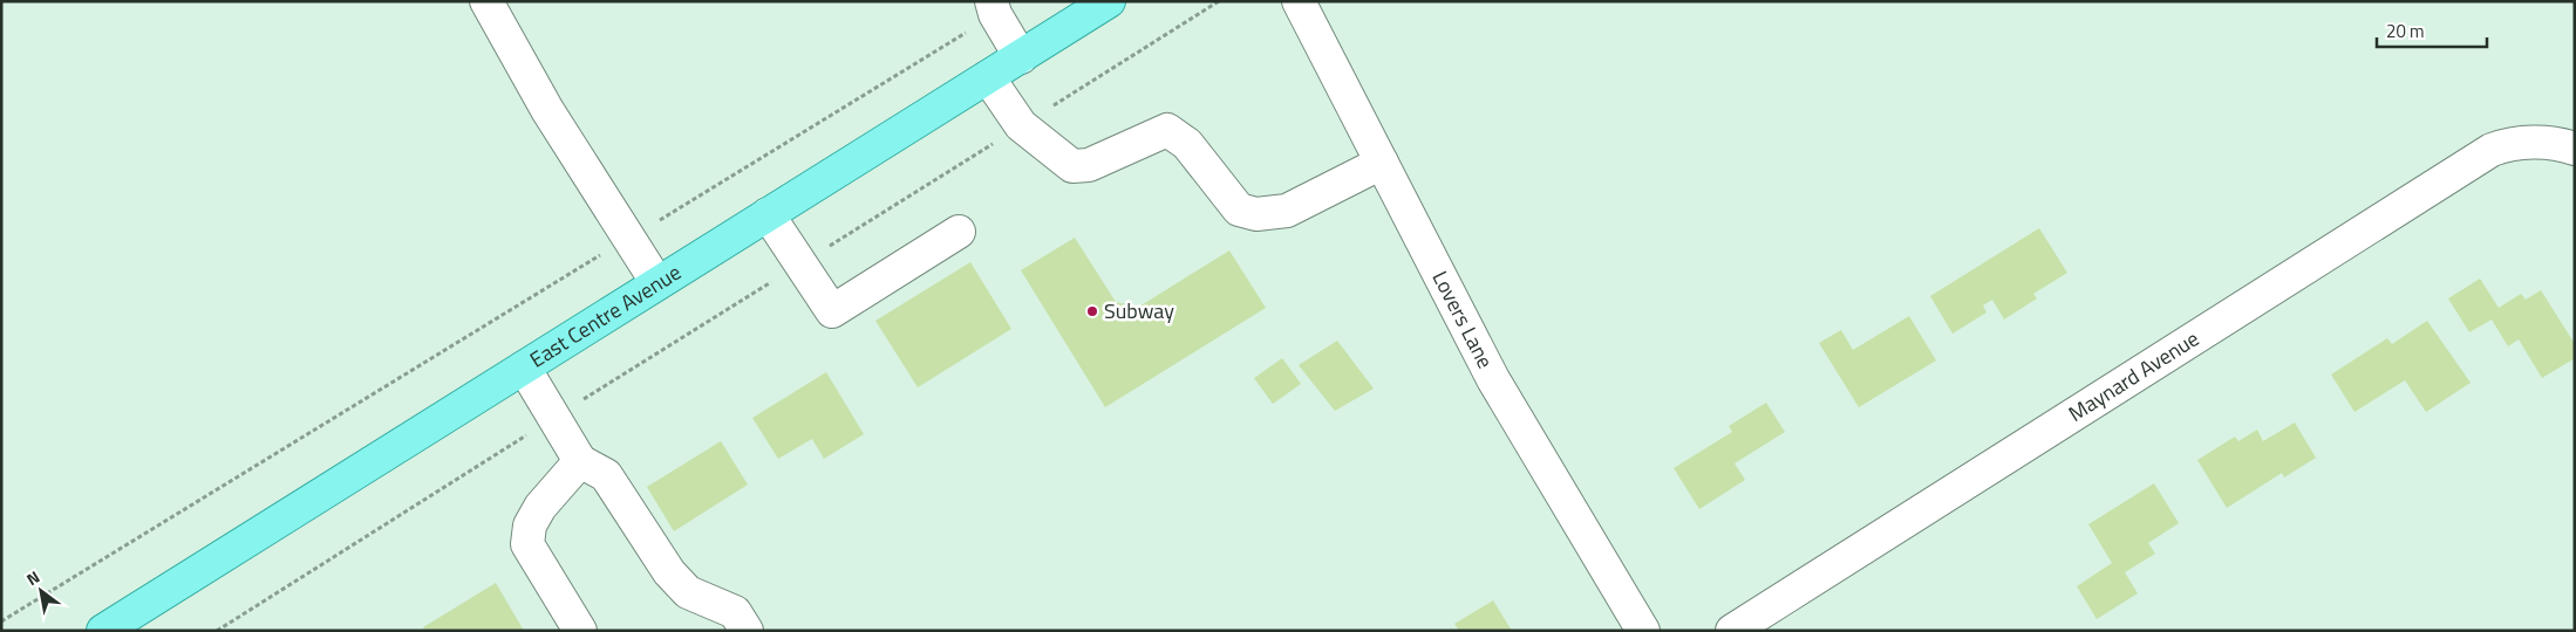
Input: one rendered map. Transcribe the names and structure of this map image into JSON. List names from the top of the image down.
{
  "streets": {
    "main road": ["East Centre Avenue"],
    "street": ["Lovers Lane", "Maynard Avenue"]
  },
  "places": ["Subway"],
  "scale_bar": "20 m",
  "north": "top left"
}
